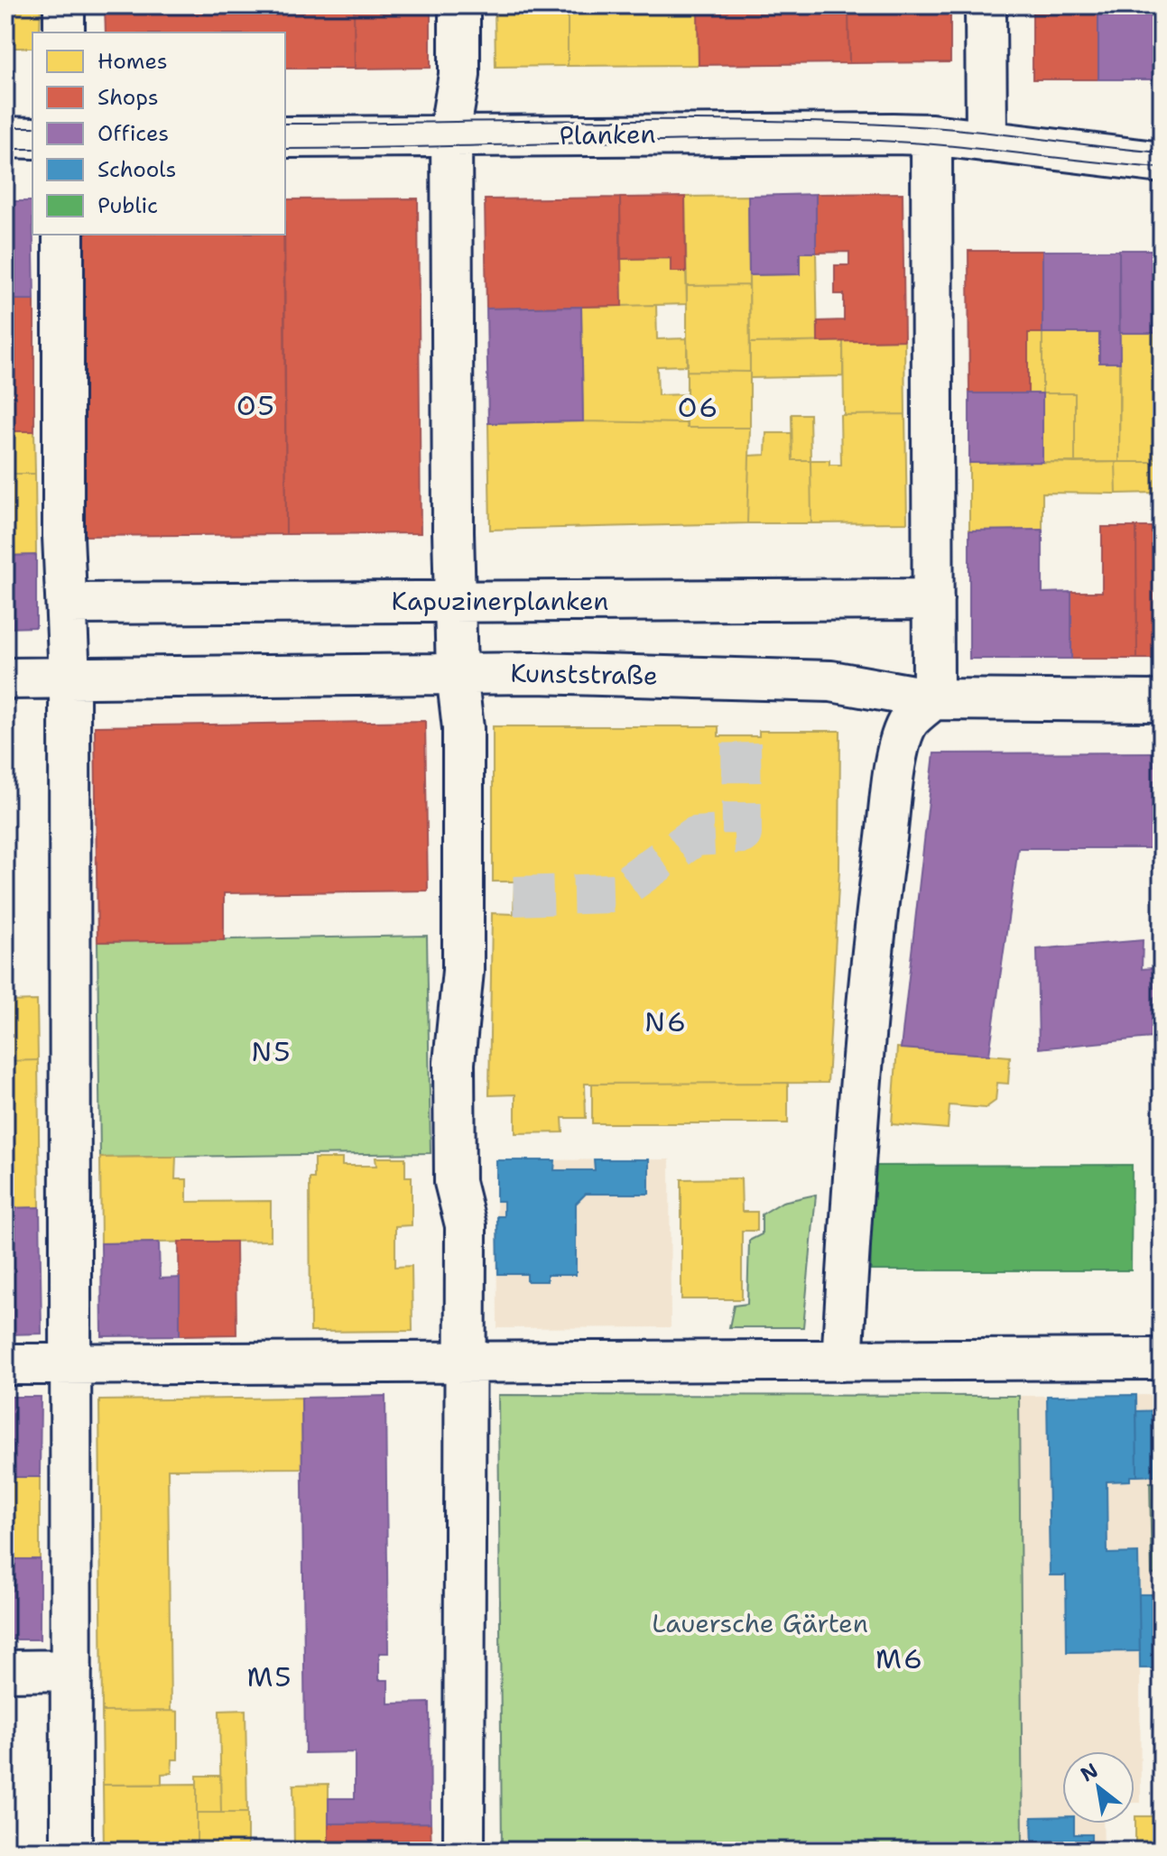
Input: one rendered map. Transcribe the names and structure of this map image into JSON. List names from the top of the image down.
{
  "streets": {
    "street": ["Planken", "Kapuzinerplanken", "Kunststraße"]
  },
  "districts": [
    "O5",
    "O6",
    "N6",
    "N5",
    "M6",
    "M5"
  ],
  "parks": ["Lauersche Gärten"],
  "legend": [
    "Homes",
    "Shops",
    "Offices",
    "Schools",
    "Public"
  ],
  "north": "top left"
}
